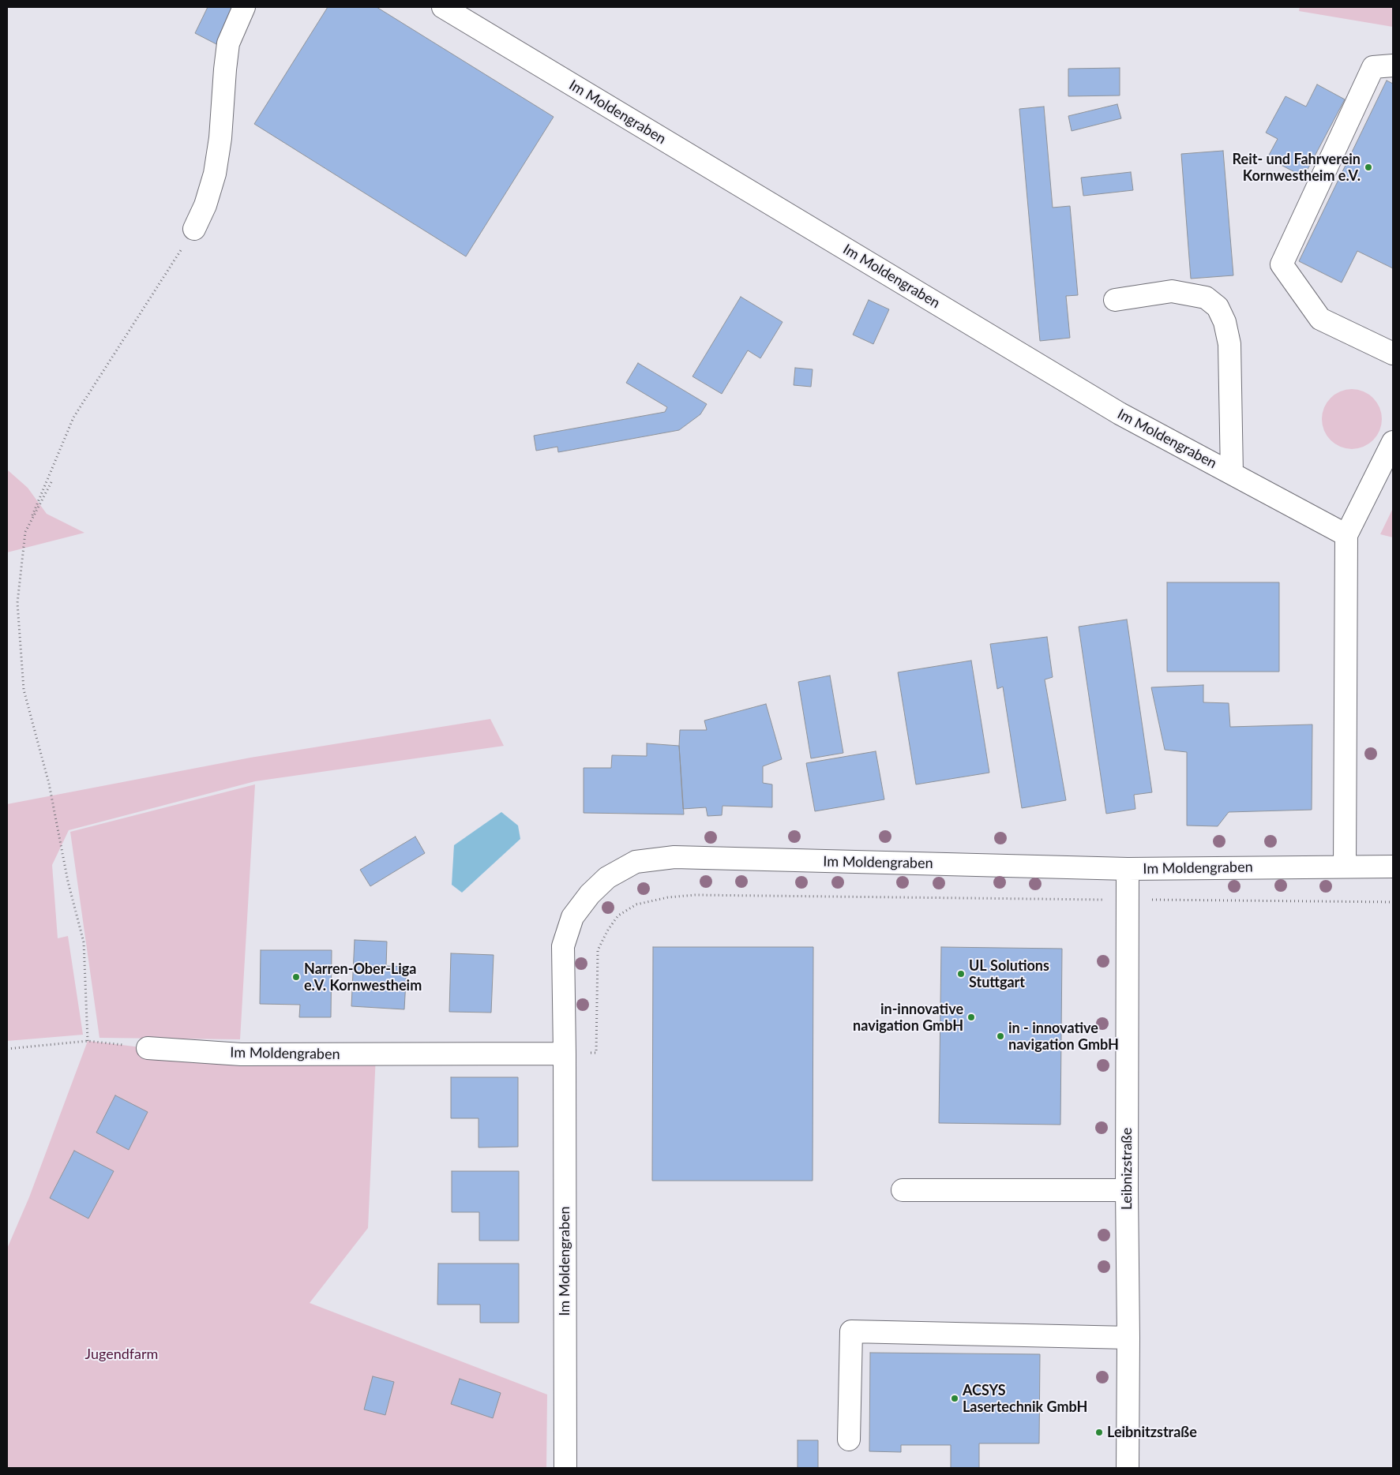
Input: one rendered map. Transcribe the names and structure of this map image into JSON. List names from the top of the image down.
{
  "streets": {
    "street": ["Im Moldengraben", "Leibnizstraße"]
  },
  "crossings": [
    ["Im Moldengraben", "Leibnizstraße"]
  ],
  "parks": ["Jugendfarm"],
  "places": [
    "Reit- und Fahrverein Kornwestheim e.V.",
    "UL Solutions Stuttgart",
    "Narren-Ober-Liga e.V. Kornwestheim",
    "in-innovative navigation GmbH",
    "in - innovative navigation GmbH",
    "ACSYS Lasertechnik GmbH",
    "Leibnitzstraße"
  ]
}
